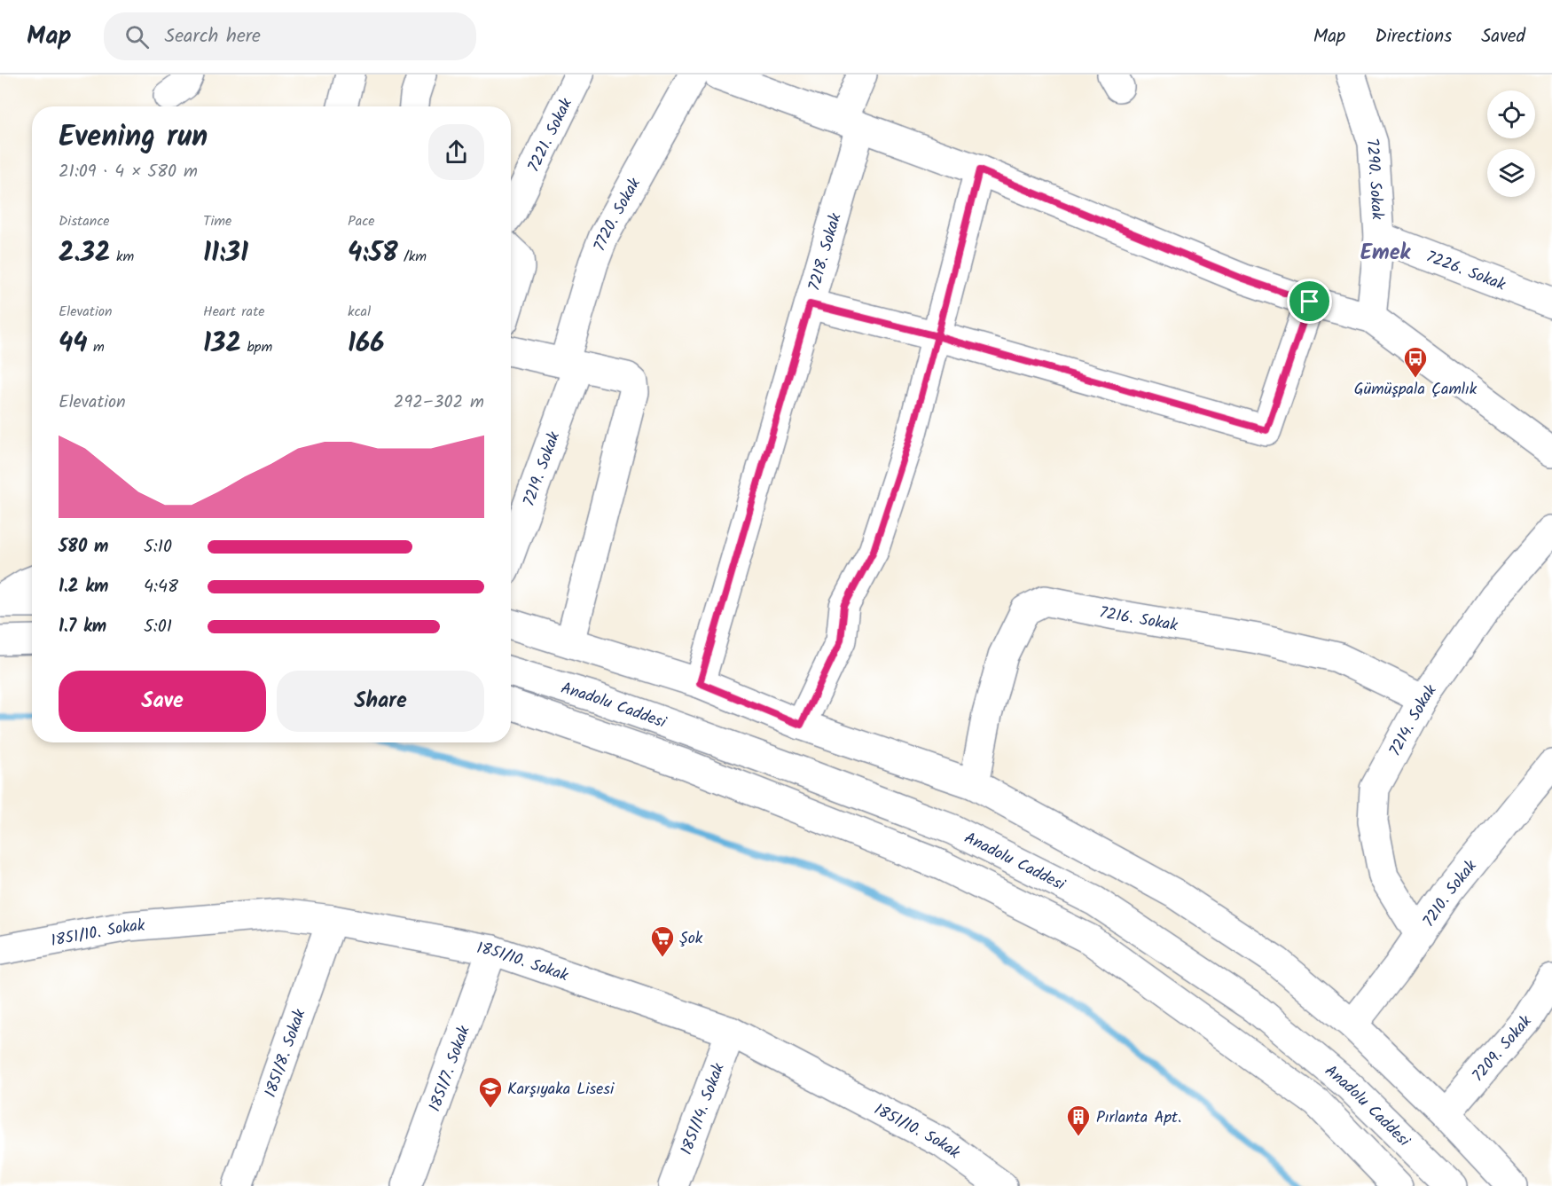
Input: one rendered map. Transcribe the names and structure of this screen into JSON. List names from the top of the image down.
{
  "streets": {
    "main road": [
      "7221. Sokak",
      "7290. Sokak",
      "7720. Sokak",
      "7218. Sokak",
      "7226. Sokak",
      "7219. Sokak",
      "7216. Sokak",
      "Anadolu Caddesi",
      "7214. Sokak",
      "7210. Sokak",
      "1851/10. Sokak",
      "7209. Sokak",
      "1851/8. Sokak",
      "1851/7. Sokak",
      "1851/14. Sokak"
    ]
  },
  "crossings": [
    ["7290. Sokak", "7226. Sokak"],
    ["7720. Sokak", "7219. Sokak"],
    ["7216. Sokak", "7214. Sokak"],
    ["7214. Sokak", "7210. Sokak"],
    ["1851/10. Sokak", "1851/8. Sokak"],
    ["1851/10. Sokak", "1851/7. Sokak"],
    ["1851/10. Sokak", "1851/14. Sokak"]
  ],
  "districts": ["Emek"],
  "places": {
    "bus stop": ["Gümüşpala Çamlık"],
    "supermarket": ["Şok"],
    "school or university": ["Karşıyaka Lisesi"],
    "building": ["Pırlanta Apt."]
  },
  "page": {
    "header": "Map",
    "search": "Search here",
    "nav": ["Map", "Directions", "Saved"],
    "heading": ["Evening run", "21:09 · 4 × 580 m"],
    "stats": [
      ["Distance", "2.32 km"],
      ["Time", "11:31"],
      ["Pace", "4:58 /km"],
      ["Elevation", "44 m"],
      ["Heart rate", "132 bpm"],
      ["kcal", "166"]
    ],
    "chart": ["Elevation", "292–302 m"],
    "list": [
      {
        "name": "580 m",
        "note": "5:10"
      },
      {
        "name": "1.2 km",
        "note": "4:48"
      },
      {
        "name": "1.7 km",
        "note": "5:01"
      }
    ],
    "buttons": ["Save", "Share"]
  }
}
